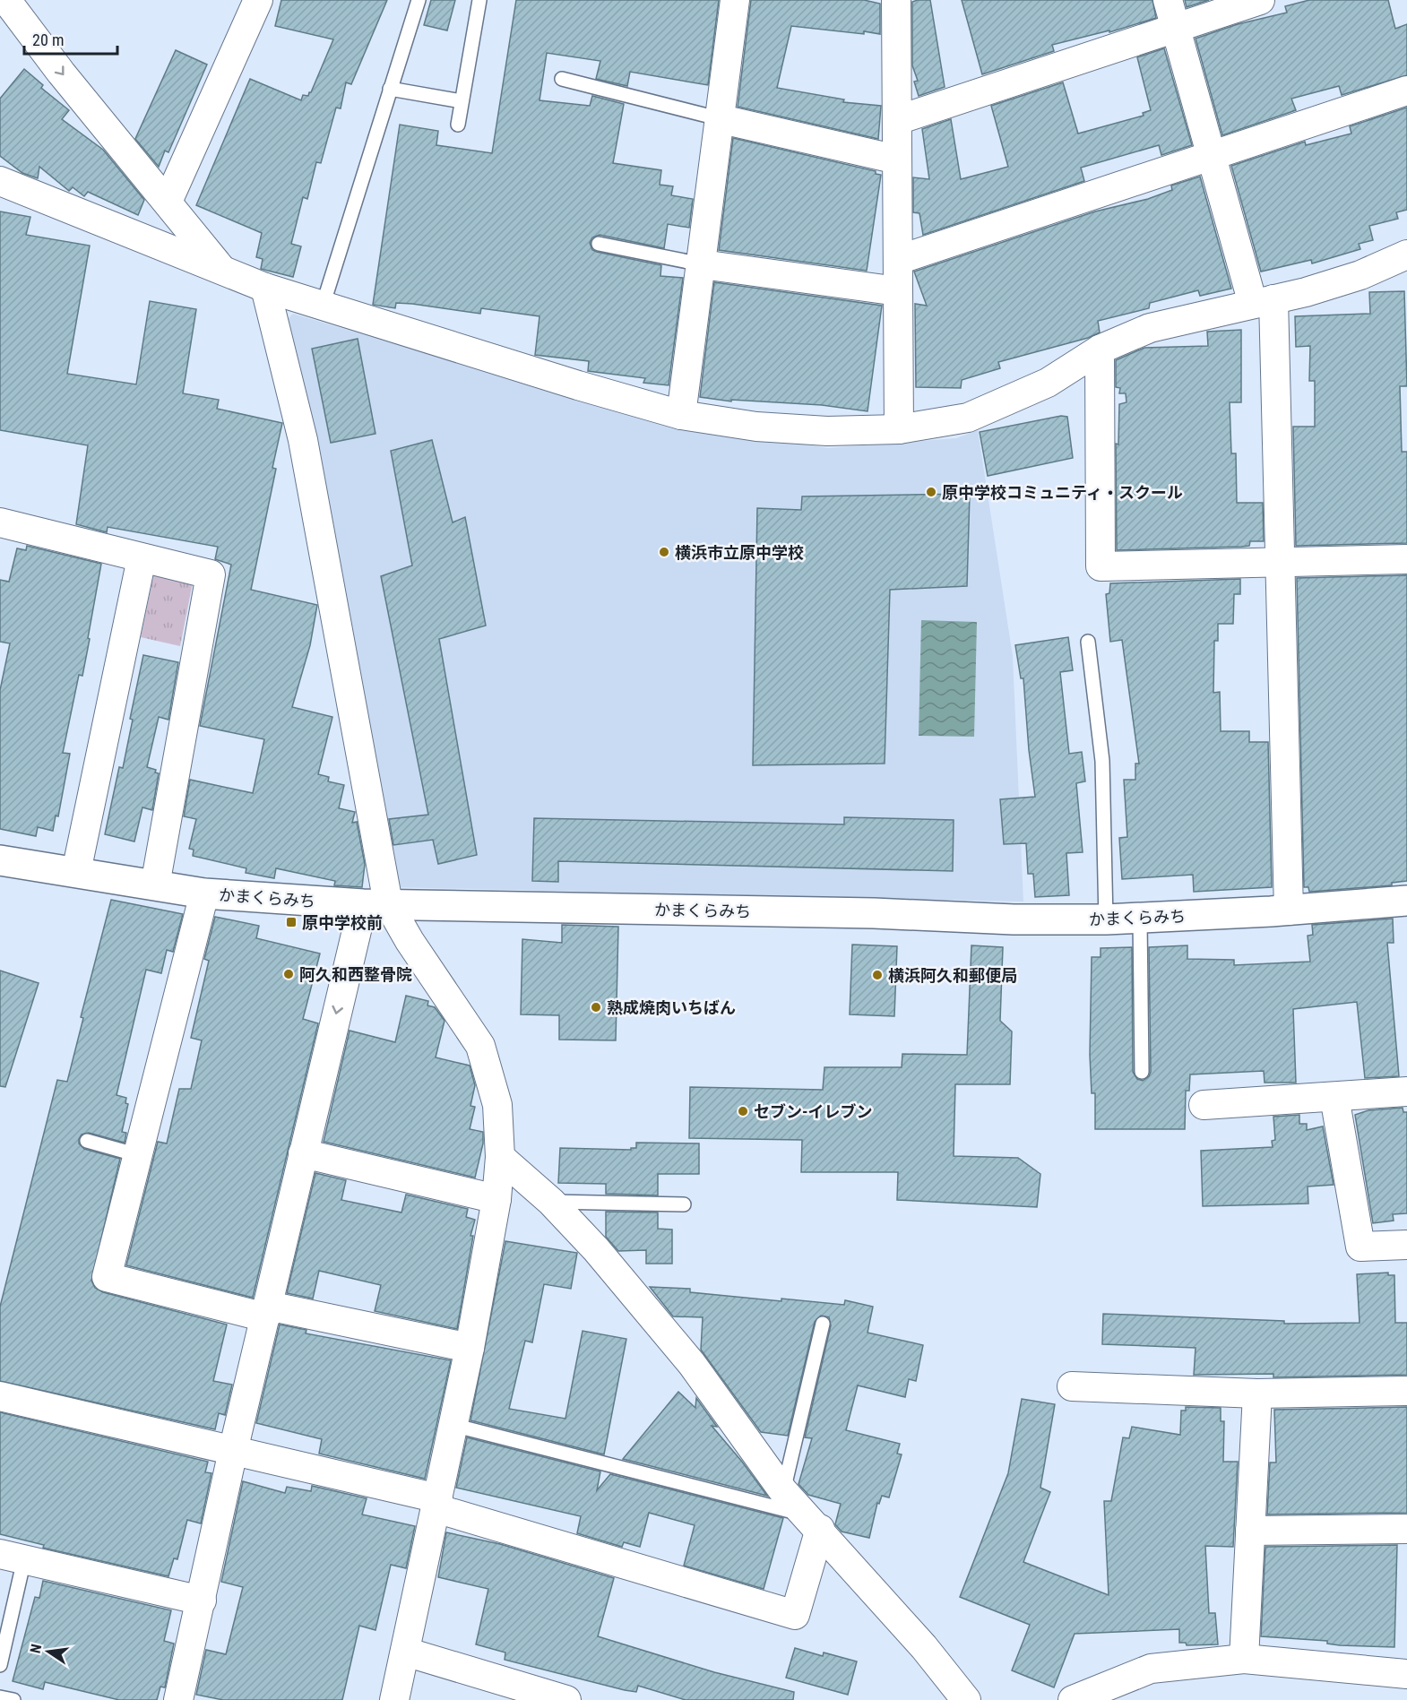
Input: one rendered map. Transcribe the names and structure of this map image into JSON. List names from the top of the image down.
{
  "streets": {
    "street": ["かまくらみち"]
  },
  "places": {
    "other": [
      "原中学校コミュニティ・スクール",
      "横浜市立原中学校",
      "阿久和西整骨院",
      "横浜阿久和郵便局",
      "熟成焼肉いちばん",
      "セブン-イレブン"
    ],
    "transit": ["原中学校前"]
  },
  "scale_bar": "20 m",
  "north": "left"
}
